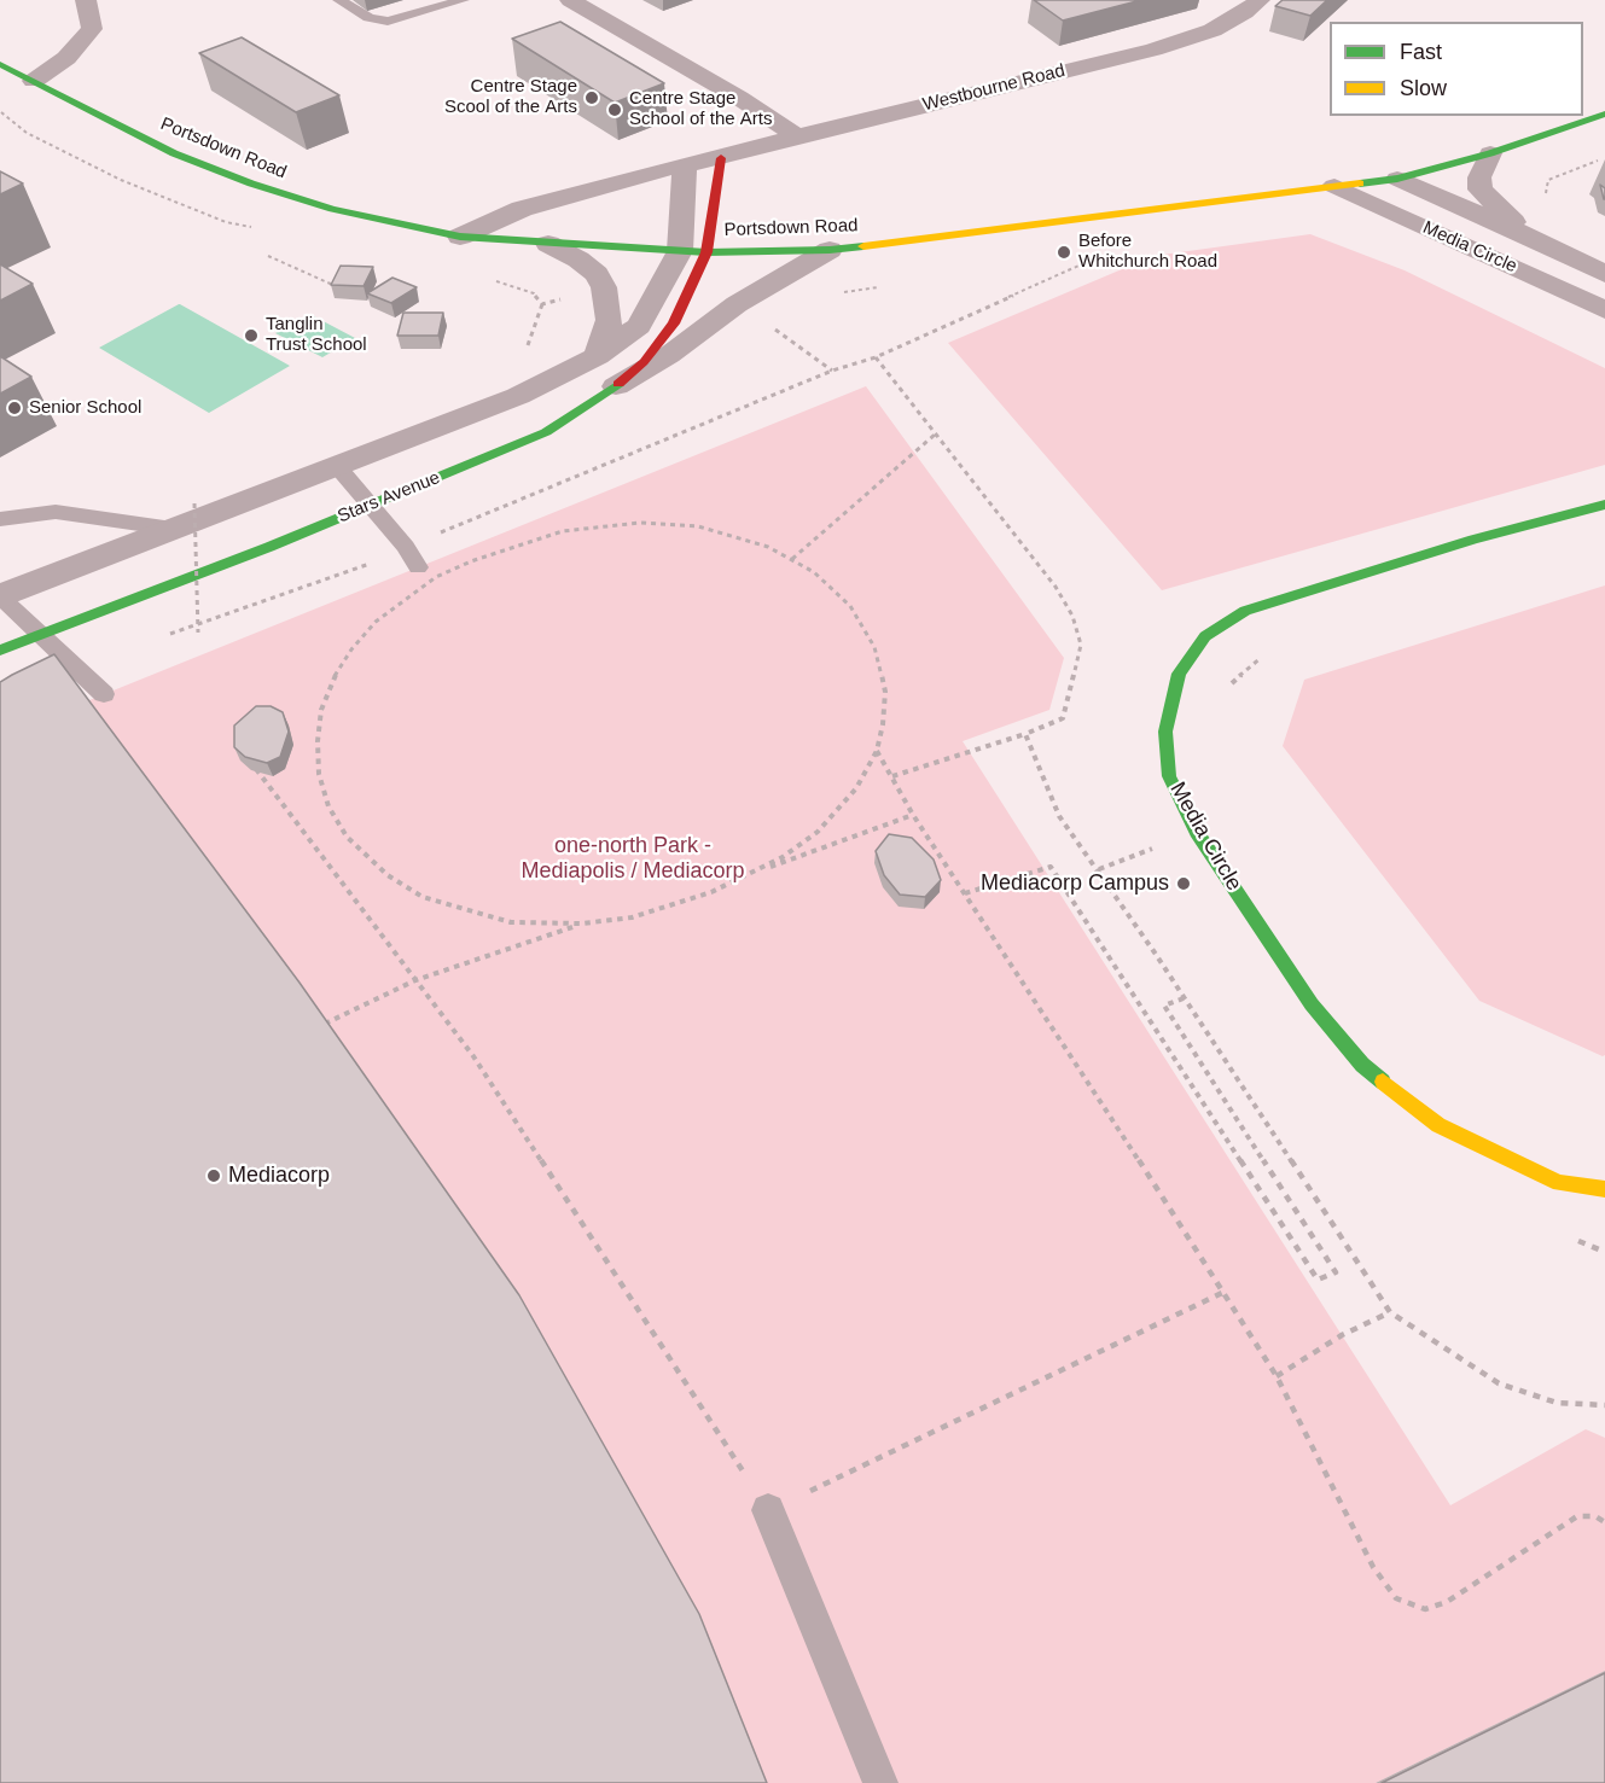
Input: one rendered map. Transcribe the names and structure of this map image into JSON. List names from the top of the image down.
{
  "streets": {
    "street": [
      "Westbourne Road",
      "Portsdown Road",
      "Media Circle",
      "Stars Avenue"
    ]
  },
  "crossings": [
    ["Westbourne Road", "Portsdown Road"],
    ["Portsdown Road", "Media Circle"],
    ["Portsdown Road", "Stars Avenue"]
  ],
  "parks": ["one-north Park - Mediapolis / Mediacorp"],
  "places": [
    "Centre Stage Scool of the Arts",
    "Centre Stage School of the Arts",
    "Before Whitchurch Road",
    "Tanglin Trust School",
    "Senior School",
    "Mediacorp Campus",
    "Mediacorp"
  ],
  "legend": ["Fast", "Slow"]
}
